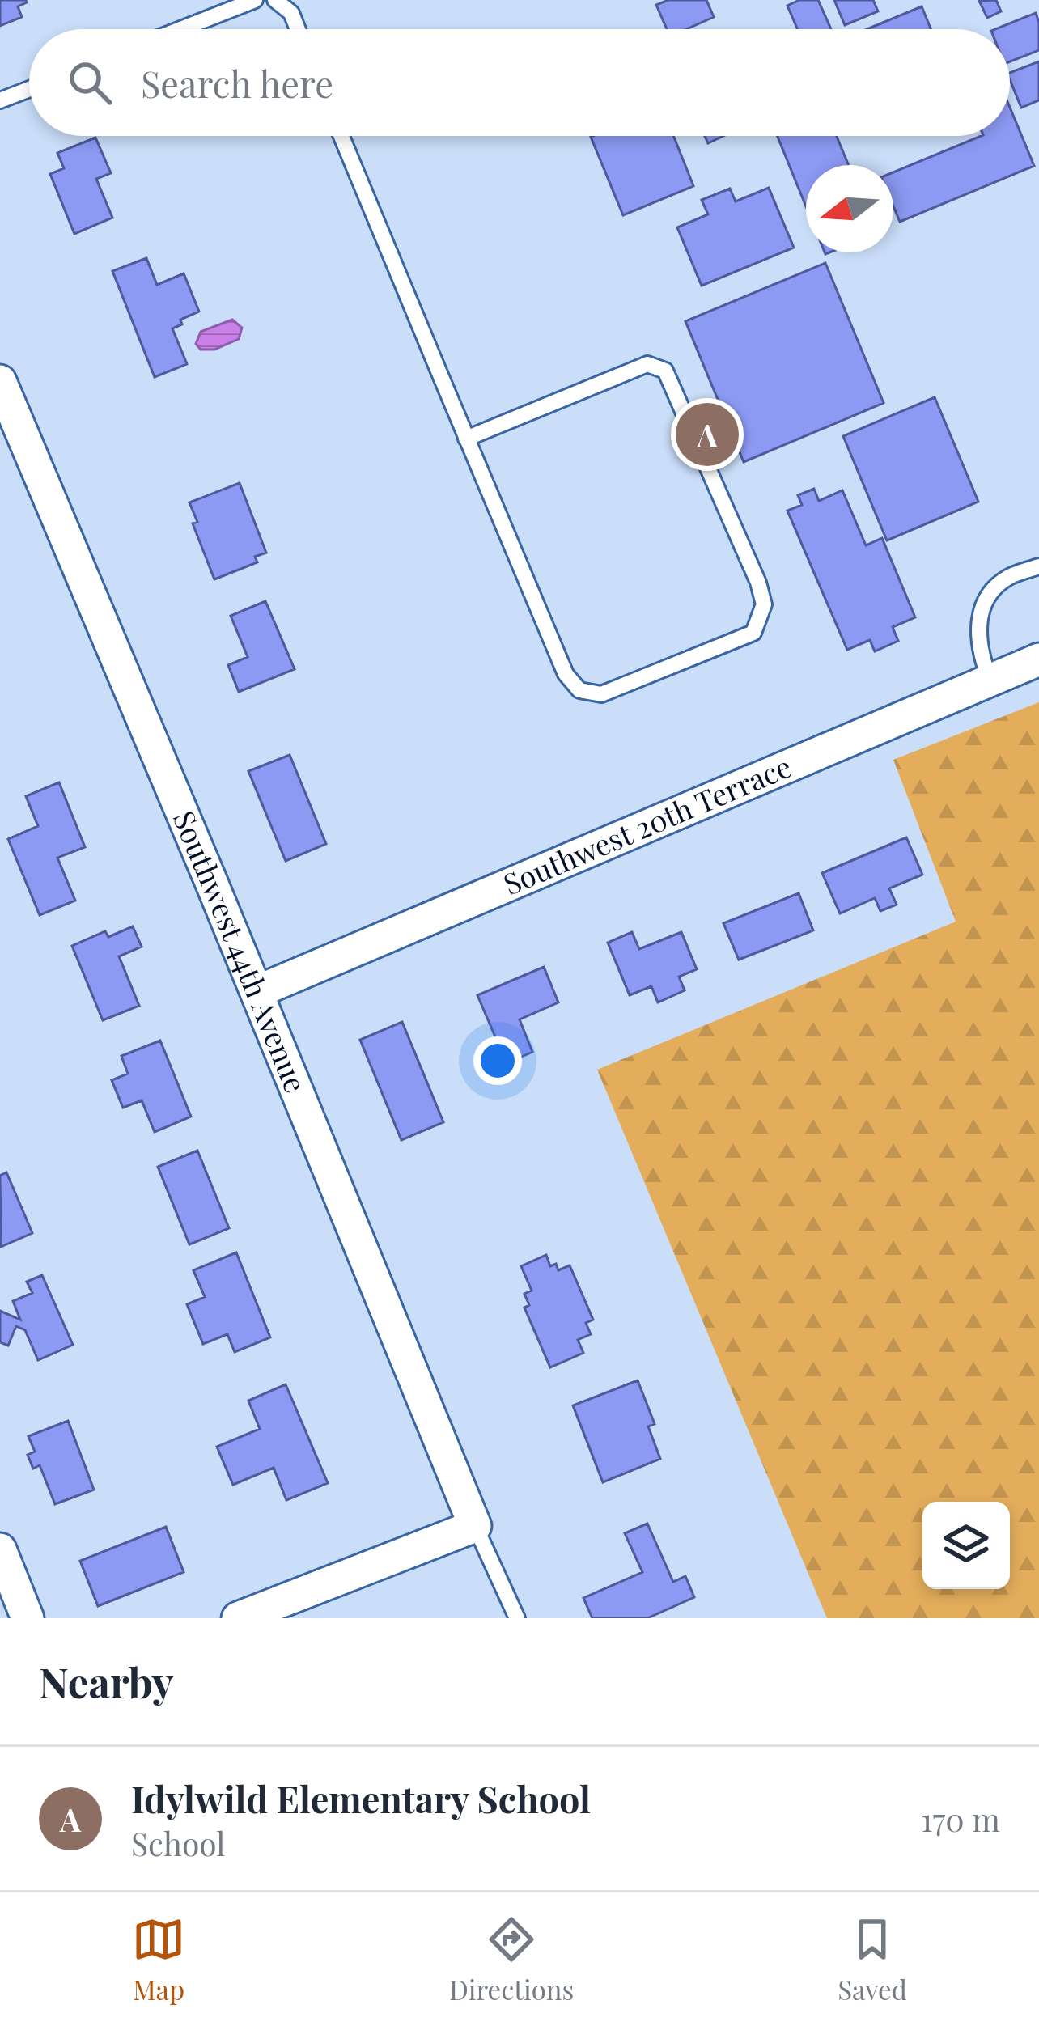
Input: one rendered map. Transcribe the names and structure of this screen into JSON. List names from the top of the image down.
{
  "streets": {
    "street": ["Southwest 20th Terrace", "Southwest 44th Avenue"]
  },
  "crossings": [
    ["Southwest 20th Terrace", "Southwest 44th Avenue"]
  ],
  "north": "left",
  "page": {
    "search": "Search here",
    "pins": "A",
    "heading": "Nearby",
    "list": [
      {
        "mark": "A",
        "name": "Idylwild Elementary School",
        "note": "School",
        "value": "170 m"
      }
    ],
    "nav": ["Map", "Directions", "Saved"]
  }
}
